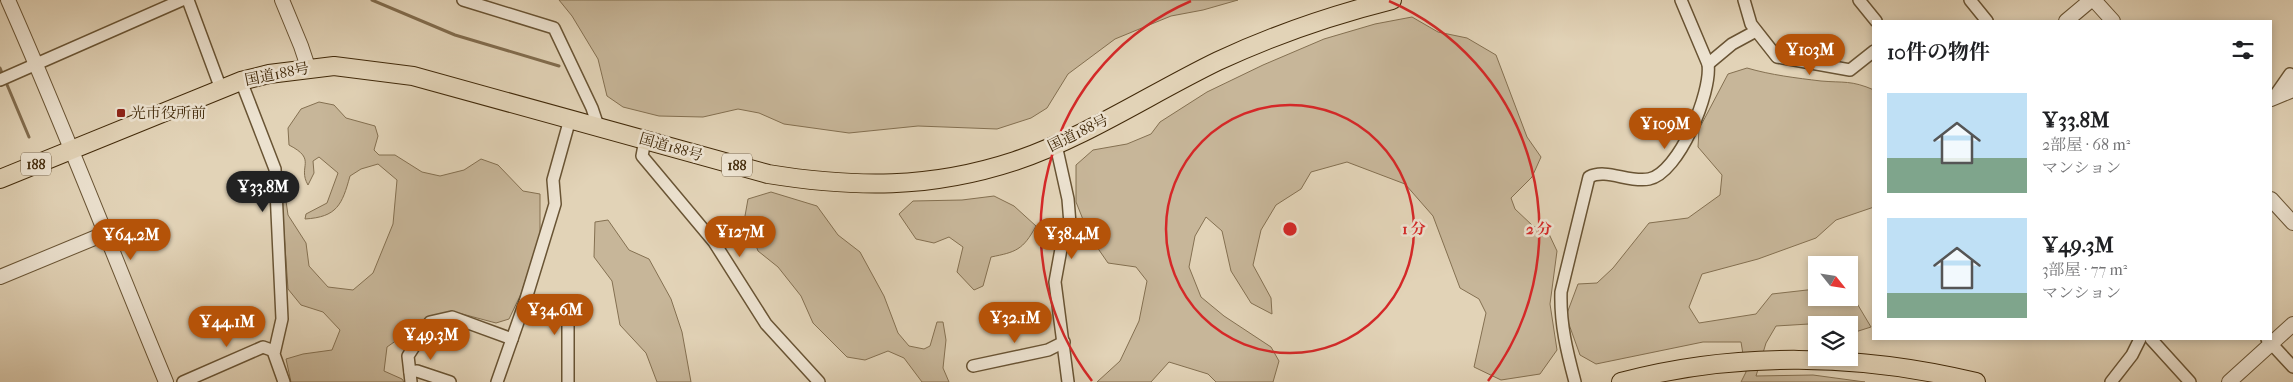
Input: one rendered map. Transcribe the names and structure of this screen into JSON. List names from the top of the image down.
{
  "streets": {
    "main road": ["国道188号", "188"]
  },
  "places": {
    "transit": ["光市役所前"]
  },
  "north": "bottom right",
  "page": {
    "heading": "10件の物件",
    "price": [
      "¥103M",
      "¥109M",
      "¥33.8M",
      "¥127M",
      "¥38.4M",
      "¥64.2M",
      "¥34.6M",
      "¥32.1M",
      "¥44.1M",
      "¥49.3M"
    ],
    "list": [
      {
        "name": "¥33.8M",
        "note": "2部屋 · 68 m² · マンション"
      },
      {
        "name": "¥49.3M",
        "note": "3部屋 · 77 m² · マンション"
      }
    ]
  },
  "rings": ["1 分", "2 分"]
}
